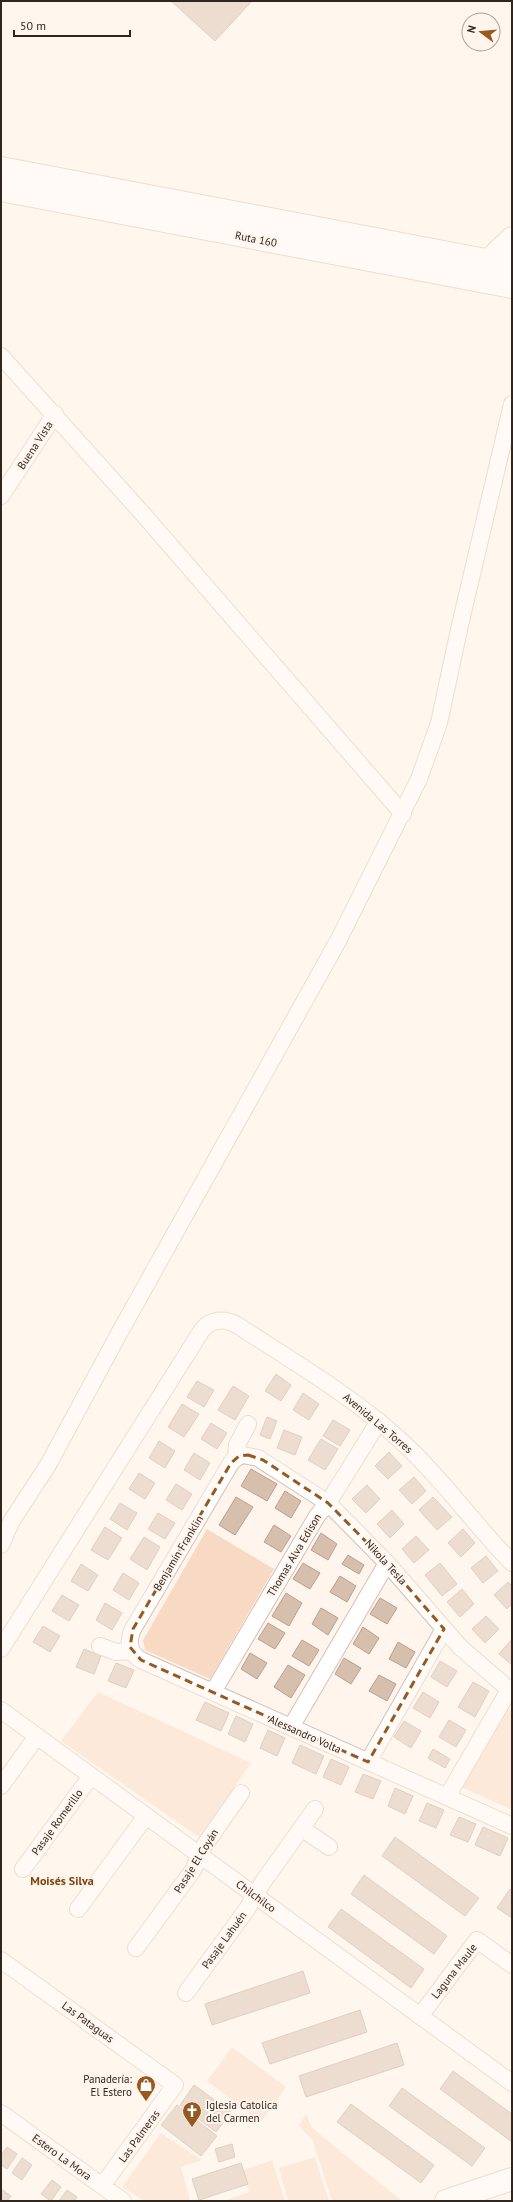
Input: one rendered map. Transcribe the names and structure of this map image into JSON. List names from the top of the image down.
{
  "streets": {
    "main road": ["Ruta 160"],
    "street": [
      "Buena Vista",
      "Avenida Las Torres",
      "Benjamín Franklin",
      "Thomas Alva Edison",
      "Nikola Tesla",
      "Alessandro Volta",
      "Pasaje Romerillo",
      "Pasaje El Coyán",
      "Chilchilco",
      "Pasaje Lahuén",
      "Laguna Maule",
      "Las Pataguas",
      "Las Palmeras",
      "Estero La Mora"
    ]
  },
  "crossings": [
    ["Avenida Las Torres", "Thomas Alva Edison"],
    ["Benjamín Franklin", "Nikola Tesla"],
    ["Benjamín Franklin", "Alessandro Volta"],
    ["Thomas Alva Edison", "Nikola Tesla"],
    ["Thomas Alva Edison", "Alessandro Volta"],
    ["Pasaje Romerillo", "Chilchilco"],
    ["Pasaje El Coyán", "Chilchilco"],
    ["Chilchilco", "Pasaje Lahuén"],
    ["Chilchilco", "Laguna Maule"],
    ["Las Pataguas", "Las Palmeras"],
    ["Las Palmeras", "Estero La Mora"]
  ],
  "districts": ["Moisés Silva"],
  "places": {
    "shop": ["Panadería: El Estero"],
    "church": ["Iglesia Catolica del Carmen"]
  },
  "scale_bar": "50 m",
  "north": "left"
}
